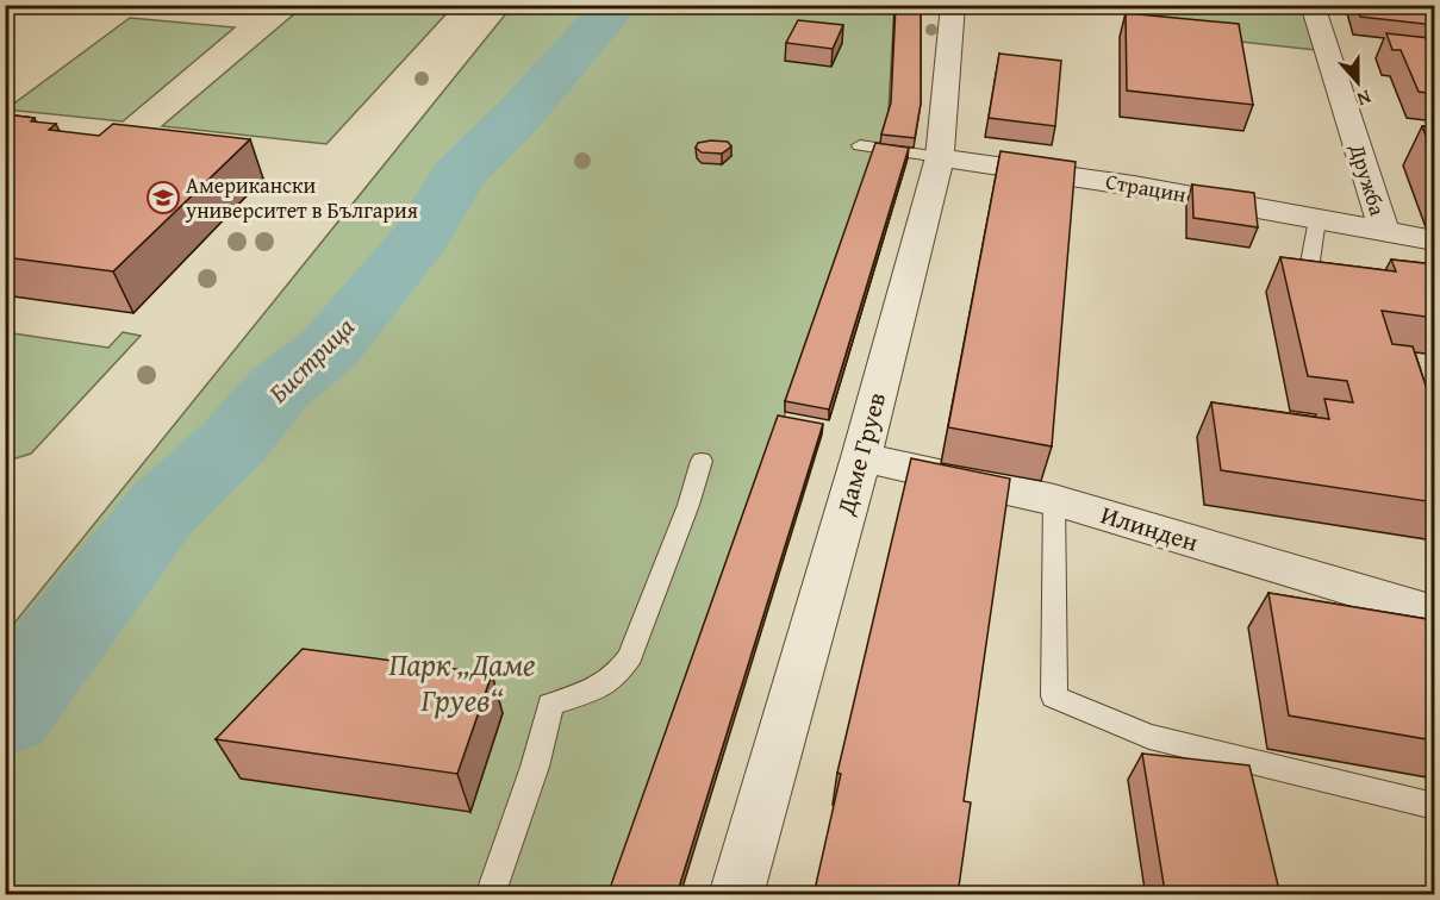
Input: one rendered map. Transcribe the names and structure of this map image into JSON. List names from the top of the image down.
{
  "streets": {
    "street": [
      "Дружба",
      "Страцин",
      "Даме Груев",
      "Илинден"
    ]
  },
  "crossings": [
    ["Дружба", "Страцин"],
    ["Страцин", "Даме Груев"],
    ["Даме Груев", "Илинден"]
  ],
  "water": ["Бистрица"],
  "parks": ["Парк „Даме Груев“"],
  "places": {
    "school or university": ["Американски университет в България"]
  },
  "north": "bottom"
}
